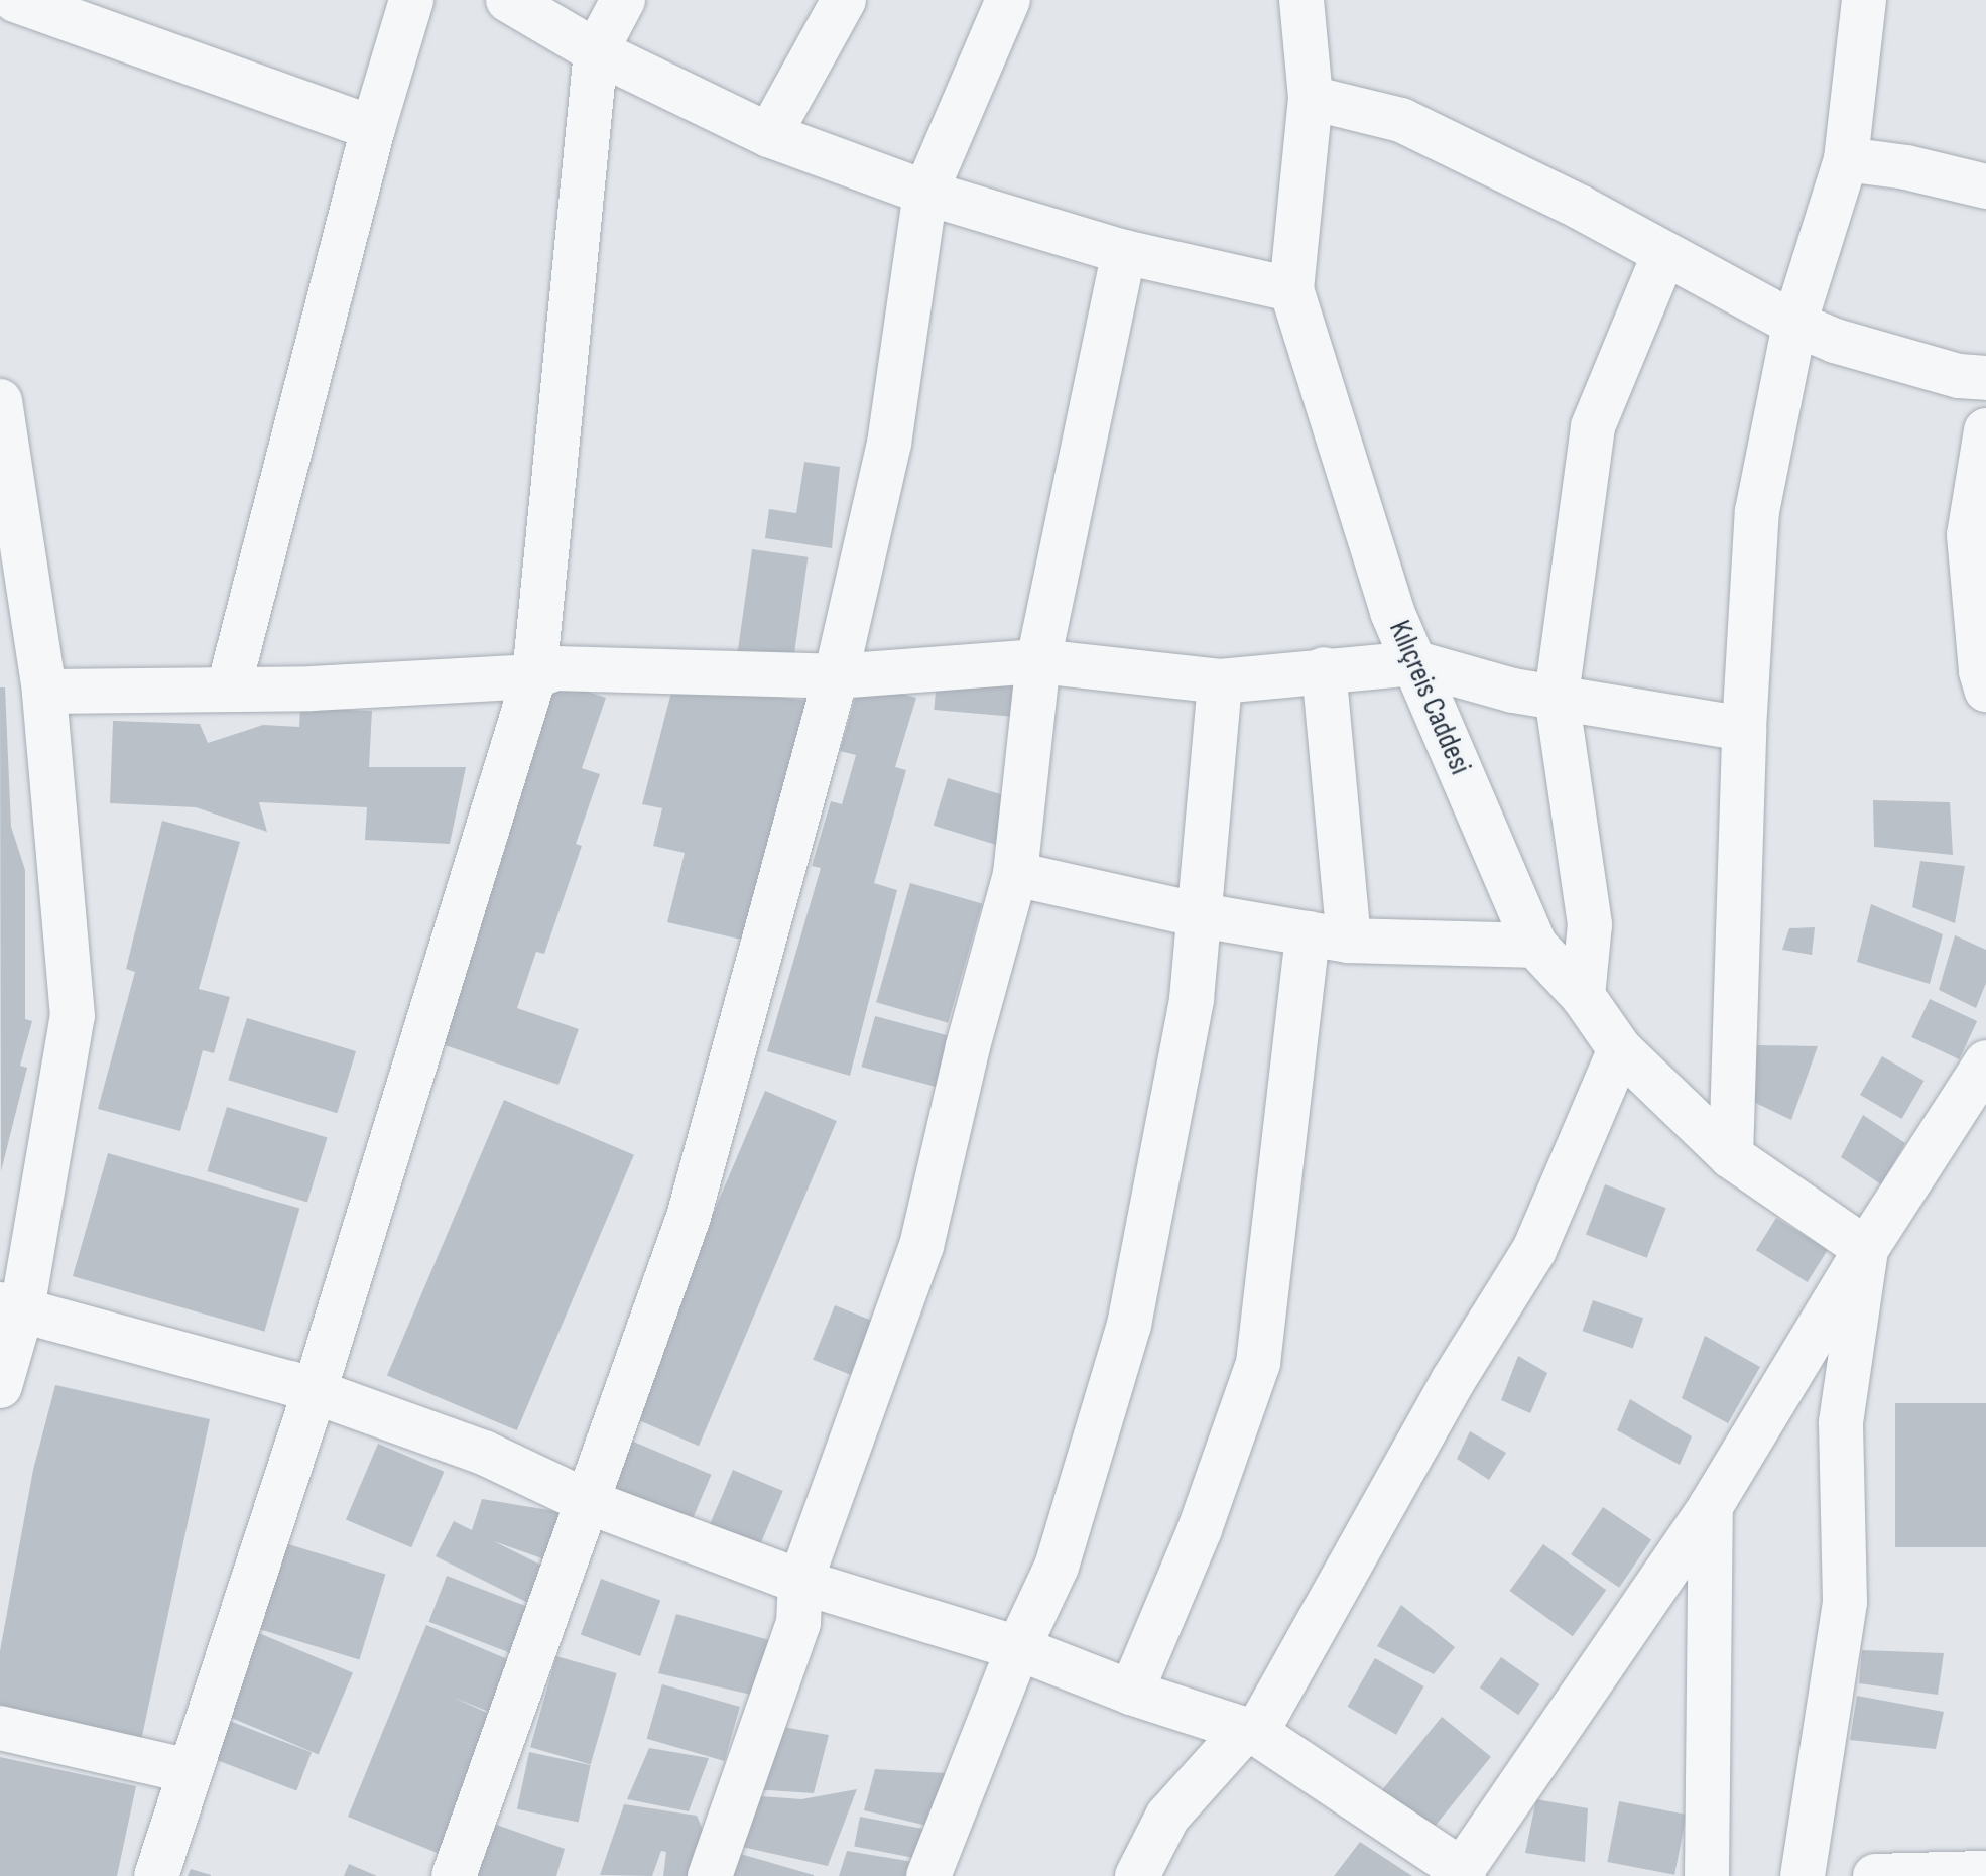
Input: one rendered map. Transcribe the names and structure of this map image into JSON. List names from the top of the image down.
{
  "streets": {
    "street": ["Kılıçreis Caddesi"]
  }
}
